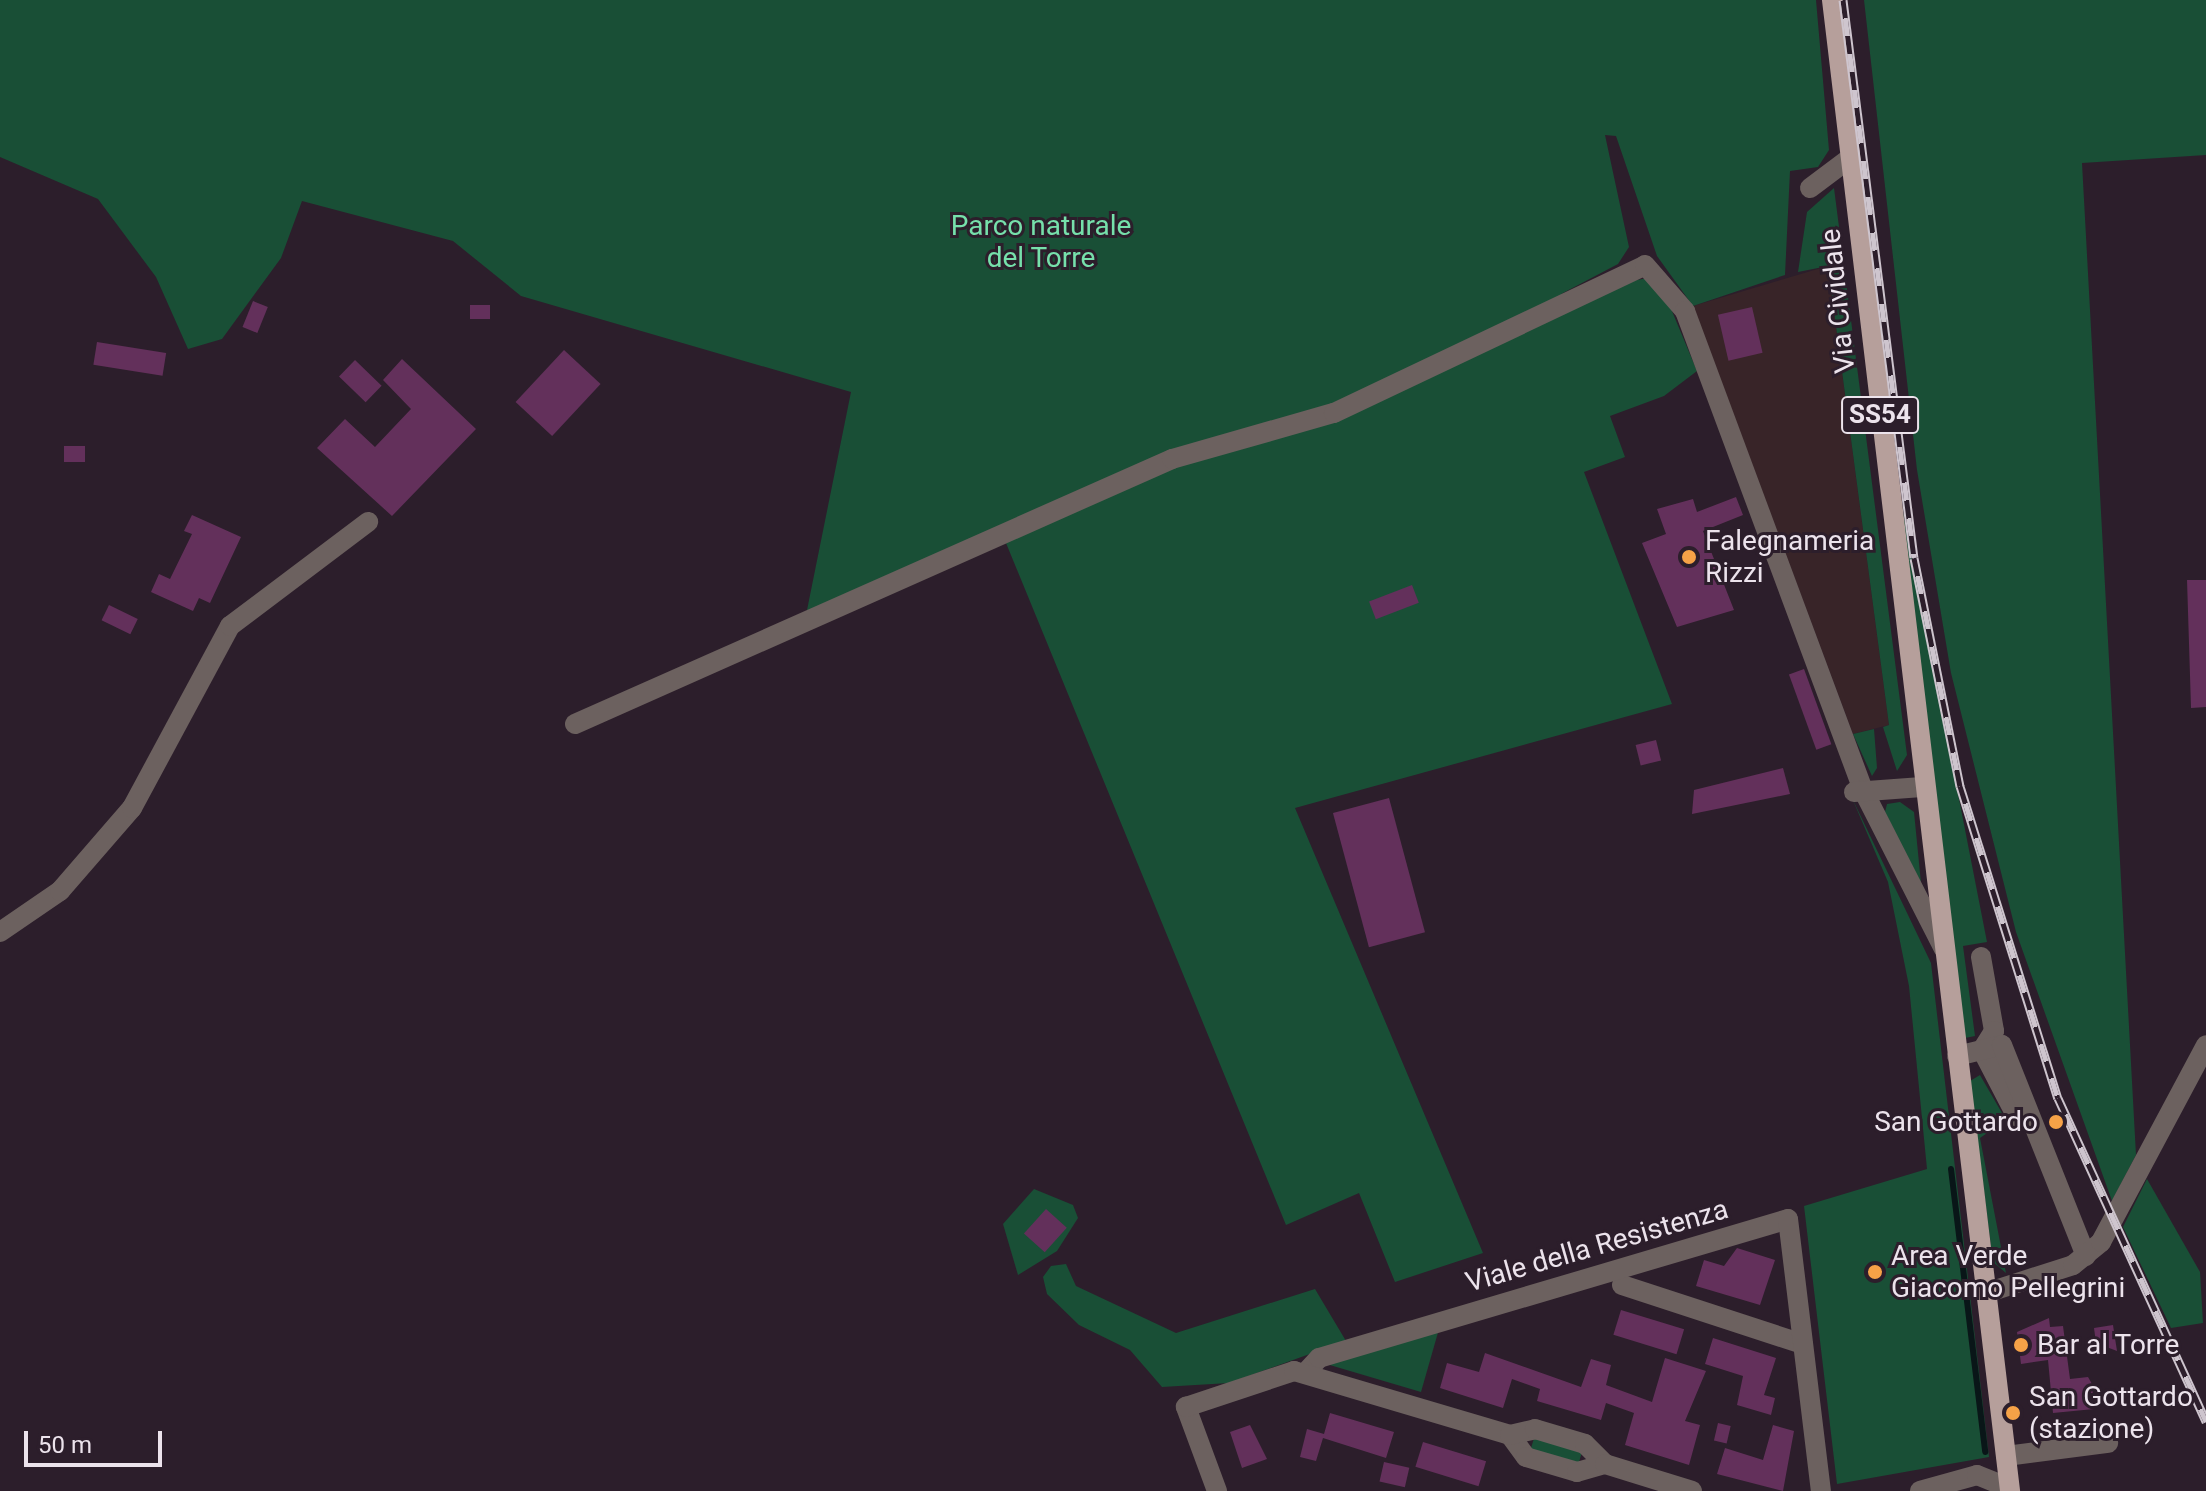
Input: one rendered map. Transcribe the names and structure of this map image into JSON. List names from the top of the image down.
{
  "streets": {
    "main road": ["Via Cividale", "SS54"],
    "street": ["Viale della Resistenza"]
  },
  "parks": ["Parco naturale del Torre"],
  "places": [
    "Falegnameria Rizzi",
    "San Gottardo",
    "Area Verde Giacomo Pellegrini",
    "Bar al Torre",
    "San Gottardo (stazione)"
  ],
  "scale_bar": "50 m"
}
